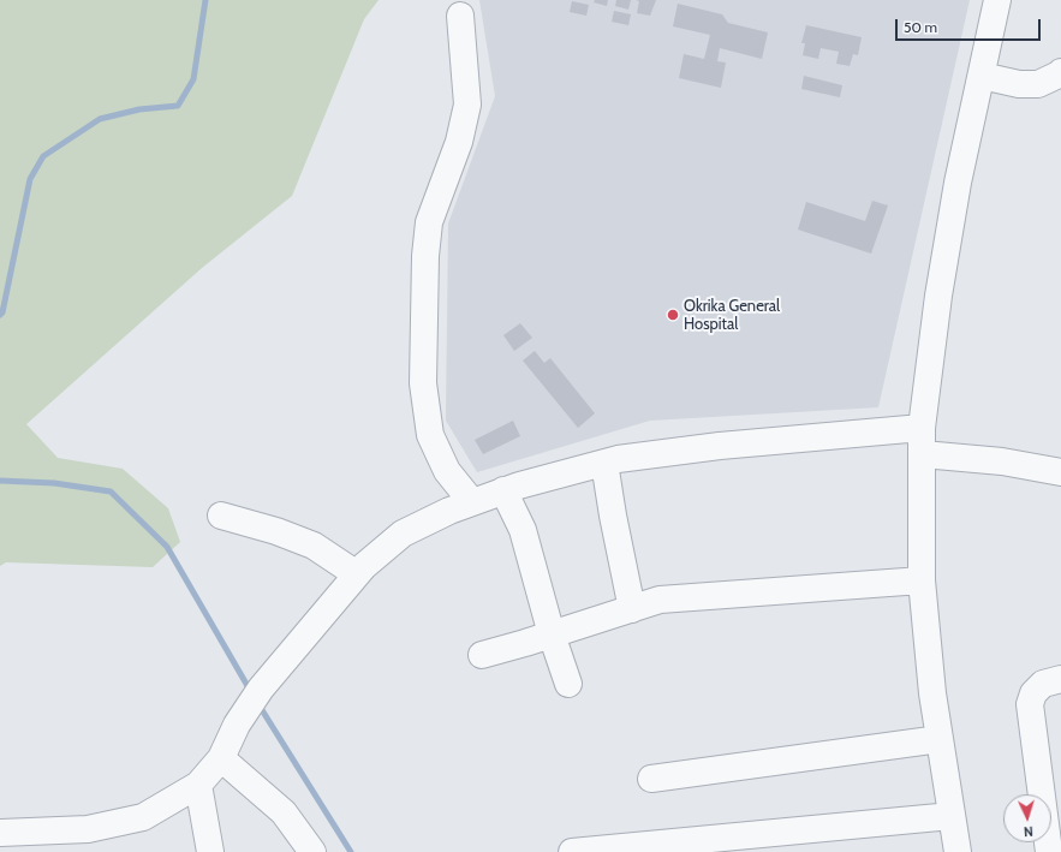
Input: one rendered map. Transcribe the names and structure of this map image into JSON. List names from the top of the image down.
{
  "places": ["Okrika General Hospital"],
  "scale_bar": "50 m",
  "north": "bottom"
}
